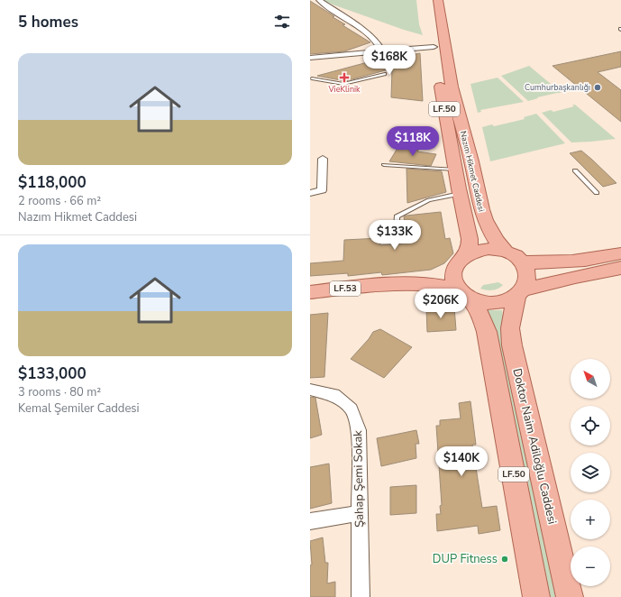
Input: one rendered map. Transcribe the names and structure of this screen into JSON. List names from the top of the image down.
{
  "streets": {
    "main road": [
      "LF.50",
      "Nazım Hikmet Caddesi",
      "LF.53",
      "Doktor Naim Adiloğlu Caddesi"
    ],
    "street": ["Şahap Şemi Sokak"]
  },
  "crossings": [
    ["LF.50", "Nazım Hikmet Caddesi"],
    ["LF.50", "LF.53"],
    ["LF.50", "Doktor Naim Adiloğlu Caddesi"],
    ["Nazım Hikmet Caddesi", "LF.53"],
    ["Nazım Hikmet Caddesi", "Doktor Naim Adiloğlu Caddesi"],
    ["LF.53", "Doktor Naim Adiloğlu Caddesi"]
  ],
  "places": {
    "health": ["VieKlinik"],
    "other": ["Cumhurbaşkanlığı", "DUP Fitness"]
  },
  "north": "top left",
  "page": {
    "heading": "5 homes",
    "list": [
      {
        "name": "$118,000",
        "note": "2 rooms · 66 m² · Nazım Hikmet Caddesi"
      },
      {
        "name": "$133,000",
        "note": "3 rooms · 80 m² · Kemal Şemiler Caddesi"
      }
    ],
    "price": [
      "$168K",
      "$118K",
      "$133K",
      "$206K",
      "$140K"
    ],
    "map_buttons": ["+", "−"]
  }
}
